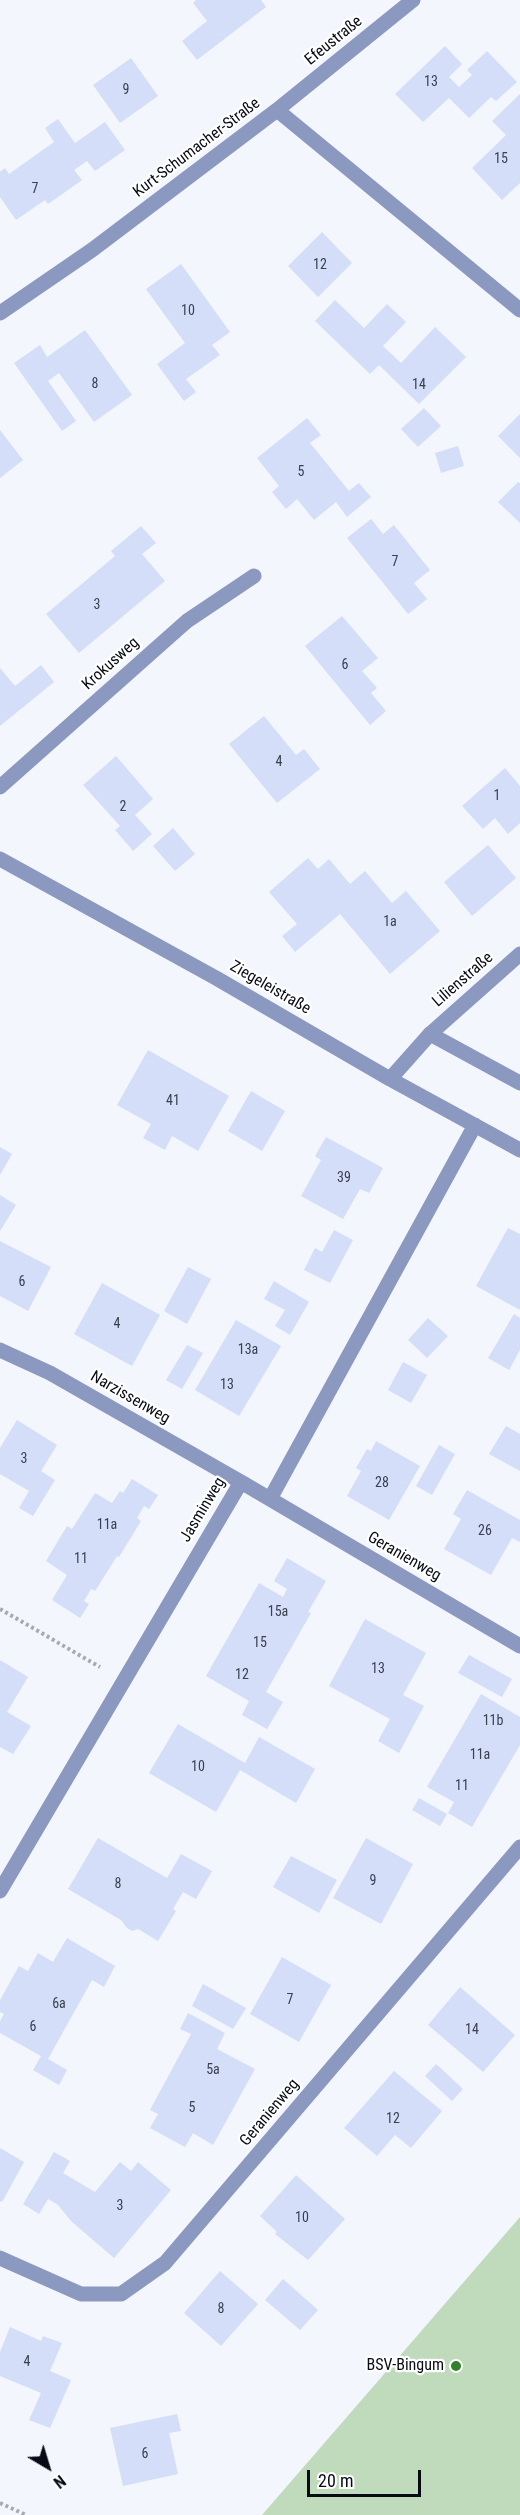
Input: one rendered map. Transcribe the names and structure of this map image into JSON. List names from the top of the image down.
{
  "streets": {
    "street": [
      "Efeustraße",
      "Kurt-Schumacher-Straße",
      "Krokusweg",
      "Lilienstraße",
      "Ziegeleistraße",
      "Narzissenweg",
      "Jasminweg",
      "Geranienweg"
    ]
  },
  "crossings": [
    ["Efeustraße", "Kurt-Schumacher-Straße"],
    ["Lilienstraße", "Ziegeleistraße"],
    ["Narzissenweg", "Jasminweg"],
    ["Jasminweg", "Geranienweg"]
  ],
  "places": ["BSV-Bingum"],
  "house_numbers": [
    "13",
    "9",
    "15",
    "7",
    "12",
    "10",
    "8",
    "14",
    "5",
    "7",
    "3",
    "6",
    "4",
    "1",
    "2",
    "1a",
    "41",
    "39",
    "6",
    "4",
    "13a",
    "13",
    "3",
    "28",
    "11a",
    "26",
    "11",
    "15a",
    "15",
    "13",
    "12",
    "11b",
    "11a",
    "10",
    "11",
    "9",
    "8",
    "7",
    "6a",
    "6",
    "14",
    "5a",
    "5",
    "12",
    "3",
    "10",
    "8",
    "4",
    "6"
  ],
  "scale_bar": "20 m",
  "north": "bottom right"
}
